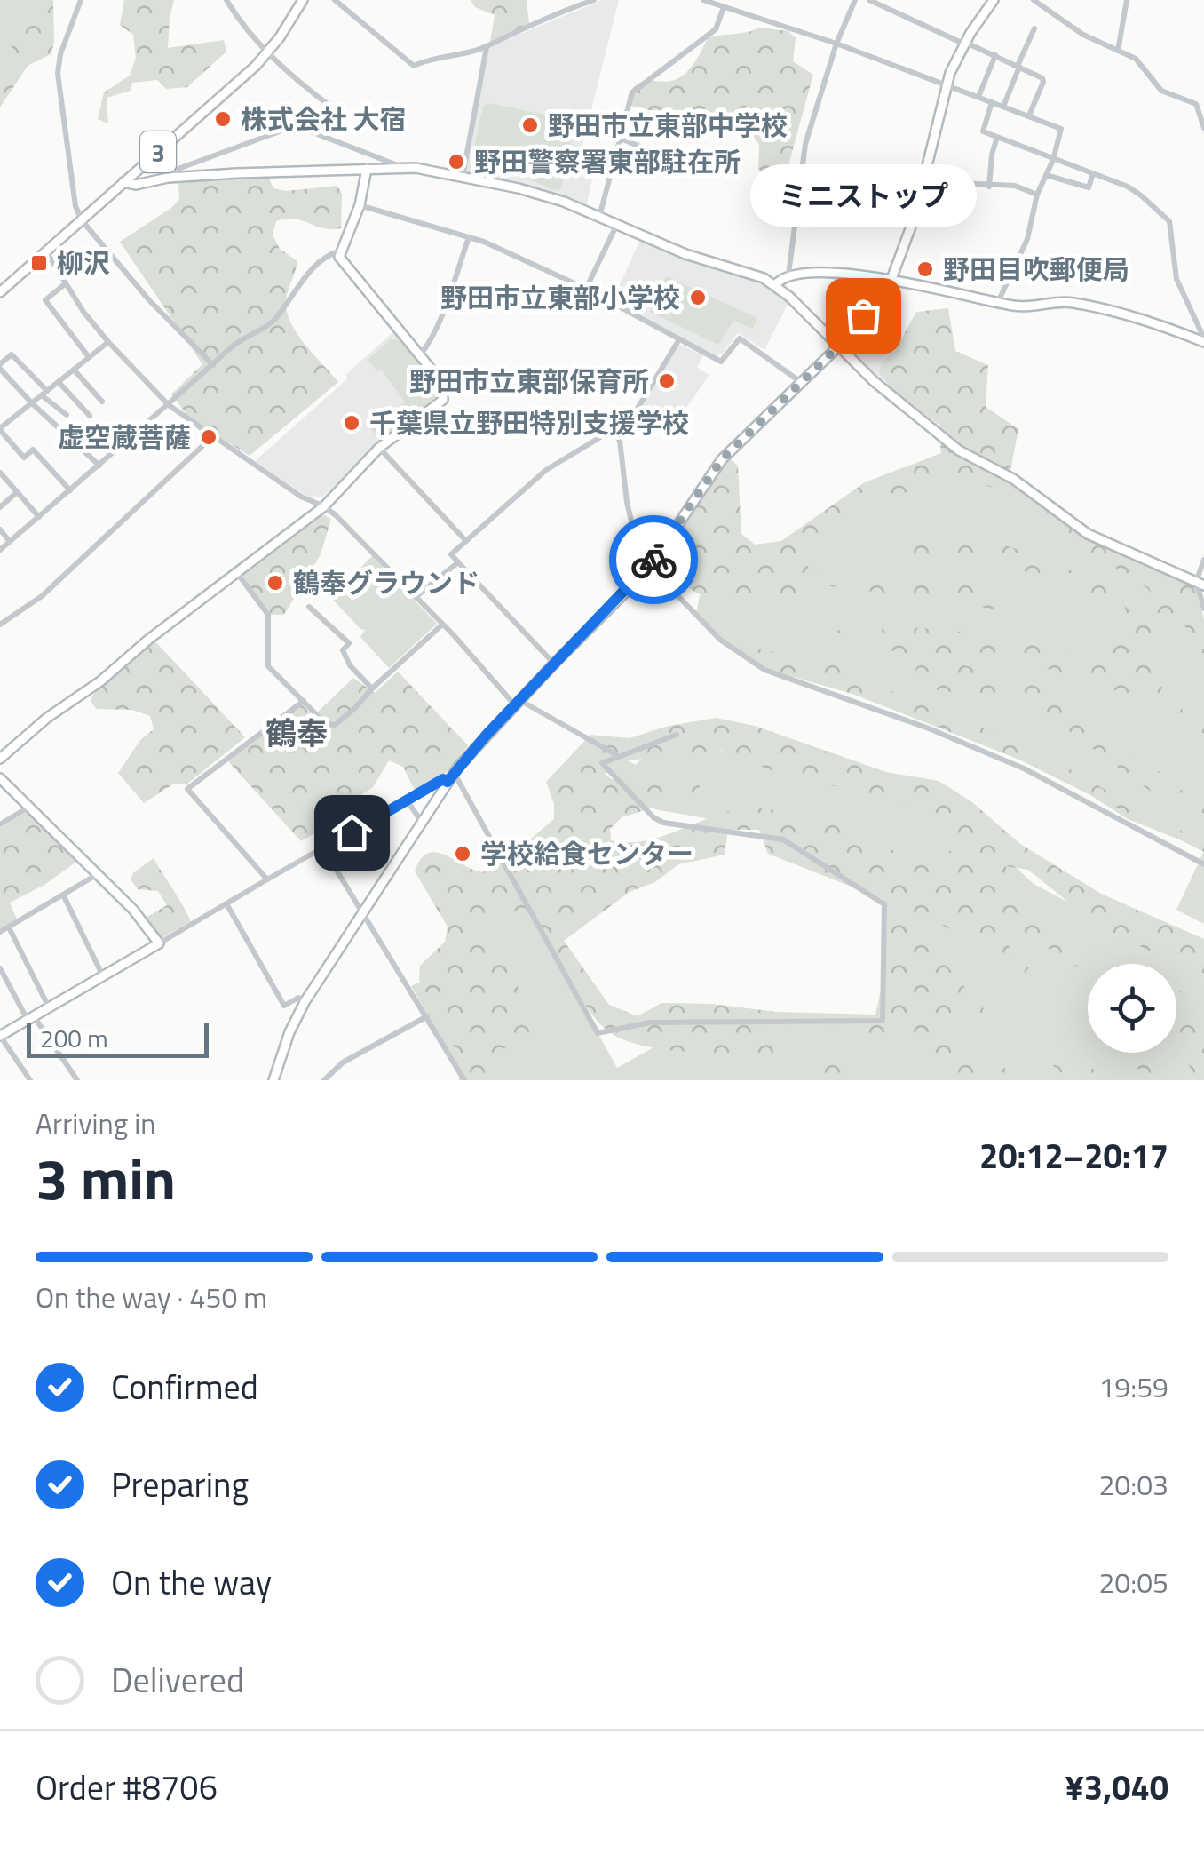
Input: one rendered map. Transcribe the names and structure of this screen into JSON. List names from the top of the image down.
{
  "streets": {
    "street": ["3"]
  },
  "districts": ["鶴奉"],
  "places": {
    "other": [
      "株式会社 大宿",
      "野田市立東部中学校",
      "野田警察署東部駐在所",
      "野田目吹郵便局",
      "野田市立東部小学校",
      "ミニストップ",
      "野田市立東部保育所",
      "千葉県立野田特別支援学校",
      "虚空蔵菩薩",
      "鶴奉グラウンド",
      "学校給食センター"
    ],
    "transit": ["柳沢"]
  },
  "scale_bar": "200 m",
  "page": {
    "bubble": "ミニストップ",
    "scale": "200 m",
    "heading": ["3 min", "Arriving in", "20:12–20:17"],
    "panel": ["Order #8706", "¥3,040"],
    "bar": "On the way · 450 m",
    "list": [
      ["Confirmed", "19:59"],
      ["Preparing", "20:03"],
      ["On the way", "20:05"],
      "Delivered"
    ]
  }
}
